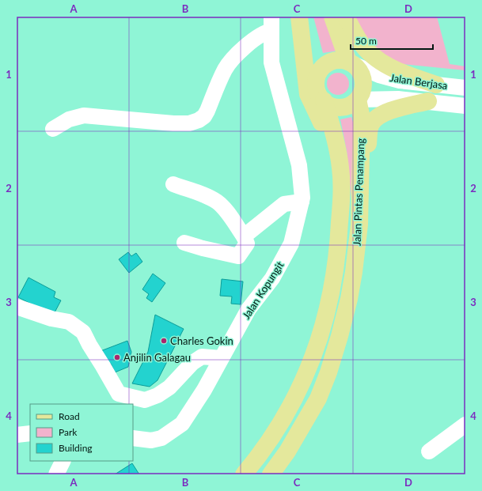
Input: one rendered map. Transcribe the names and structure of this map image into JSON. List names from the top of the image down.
{
  "streets": {
    "main road": ["Jalan Pintas Penampang"],
    "street": ["Jalan Berjasa", "Jalan Kopungit"]
  },
  "crossings": [
    ["Jalan Berjasa", "Jalan Pintas Penampang"]
  ],
  "places": ["Charles Gokin", "Anjilin Galagau"],
  "legend": ["Road", "Park", "Building"],
  "scale_bar": "50 m",
  "grid": {
    "columns": [
      "A",
      "B",
      "C",
      "D"
    ],
    "rows": [
      "1",
      "2",
      "3",
      "4"
    ]
  }
}
